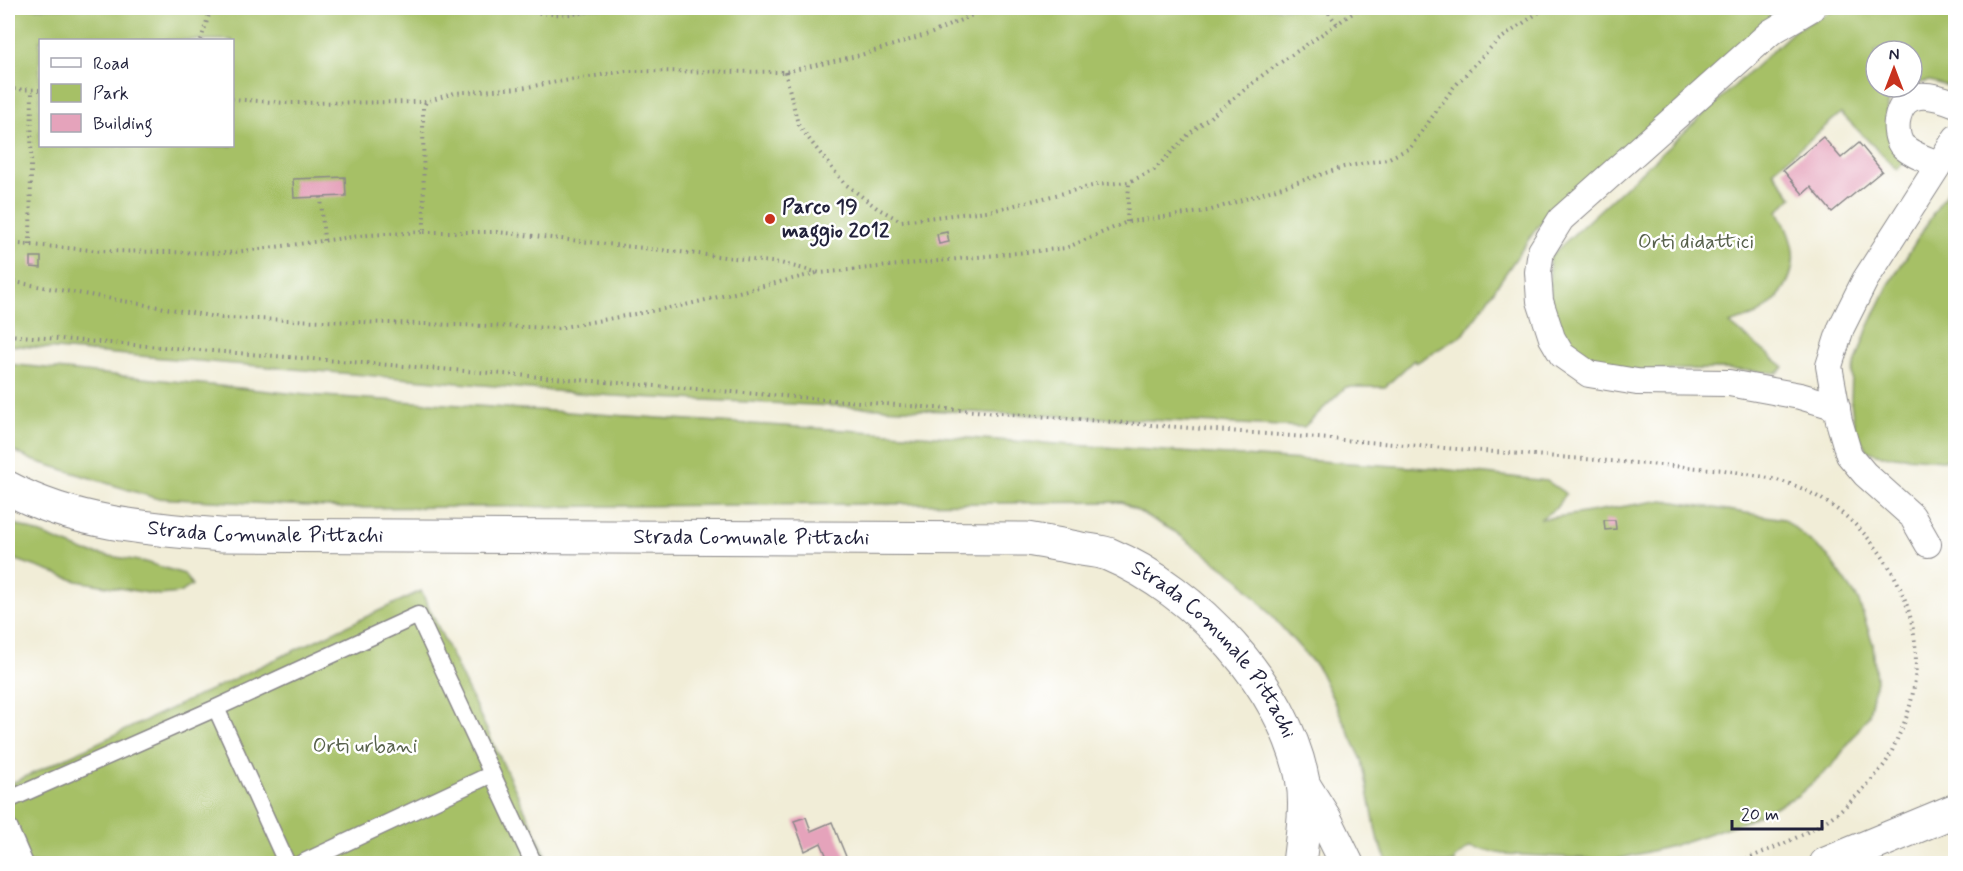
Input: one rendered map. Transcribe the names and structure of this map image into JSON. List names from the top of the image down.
{
  "streets": {
    "street": ["Strada Comunale Pittachi"]
  },
  "parks": ["Orti didattici", "Orti urbani"],
  "places": ["Parco 19 maggio 2012"],
  "legend": ["Road", "Park", "Building"],
  "scale_bar": "20 m",
  "north": "top"
}
